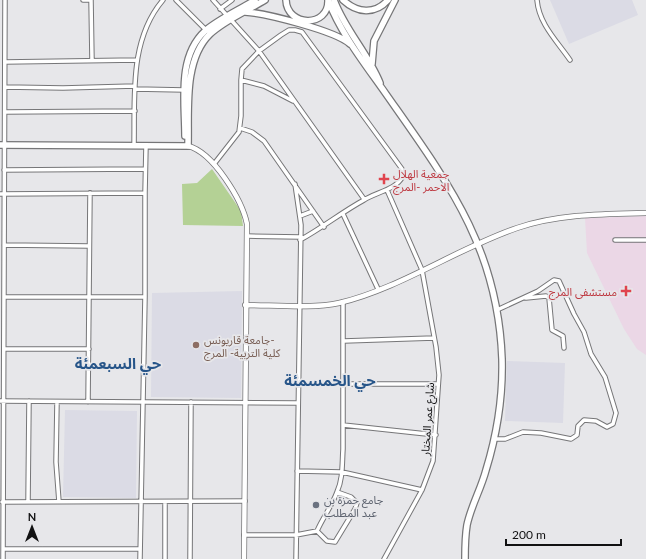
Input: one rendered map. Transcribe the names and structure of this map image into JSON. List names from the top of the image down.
{
  "streets": {
    "street": ["شارع عمر المختار"]
  },
  "districts": ["حي السبعمئة", "حي الخمسمئة"],
  "places": {
    "health": ["جمعية الهلال الاحمر -المرج", "مستشفى المرج"],
    "other": ["جامعة قاريونس- كلية التربية- المرج", "جامع حمزة بن عبد المطلب"]
  },
  "scale_bar": "200 m",
  "north": "top"
}
